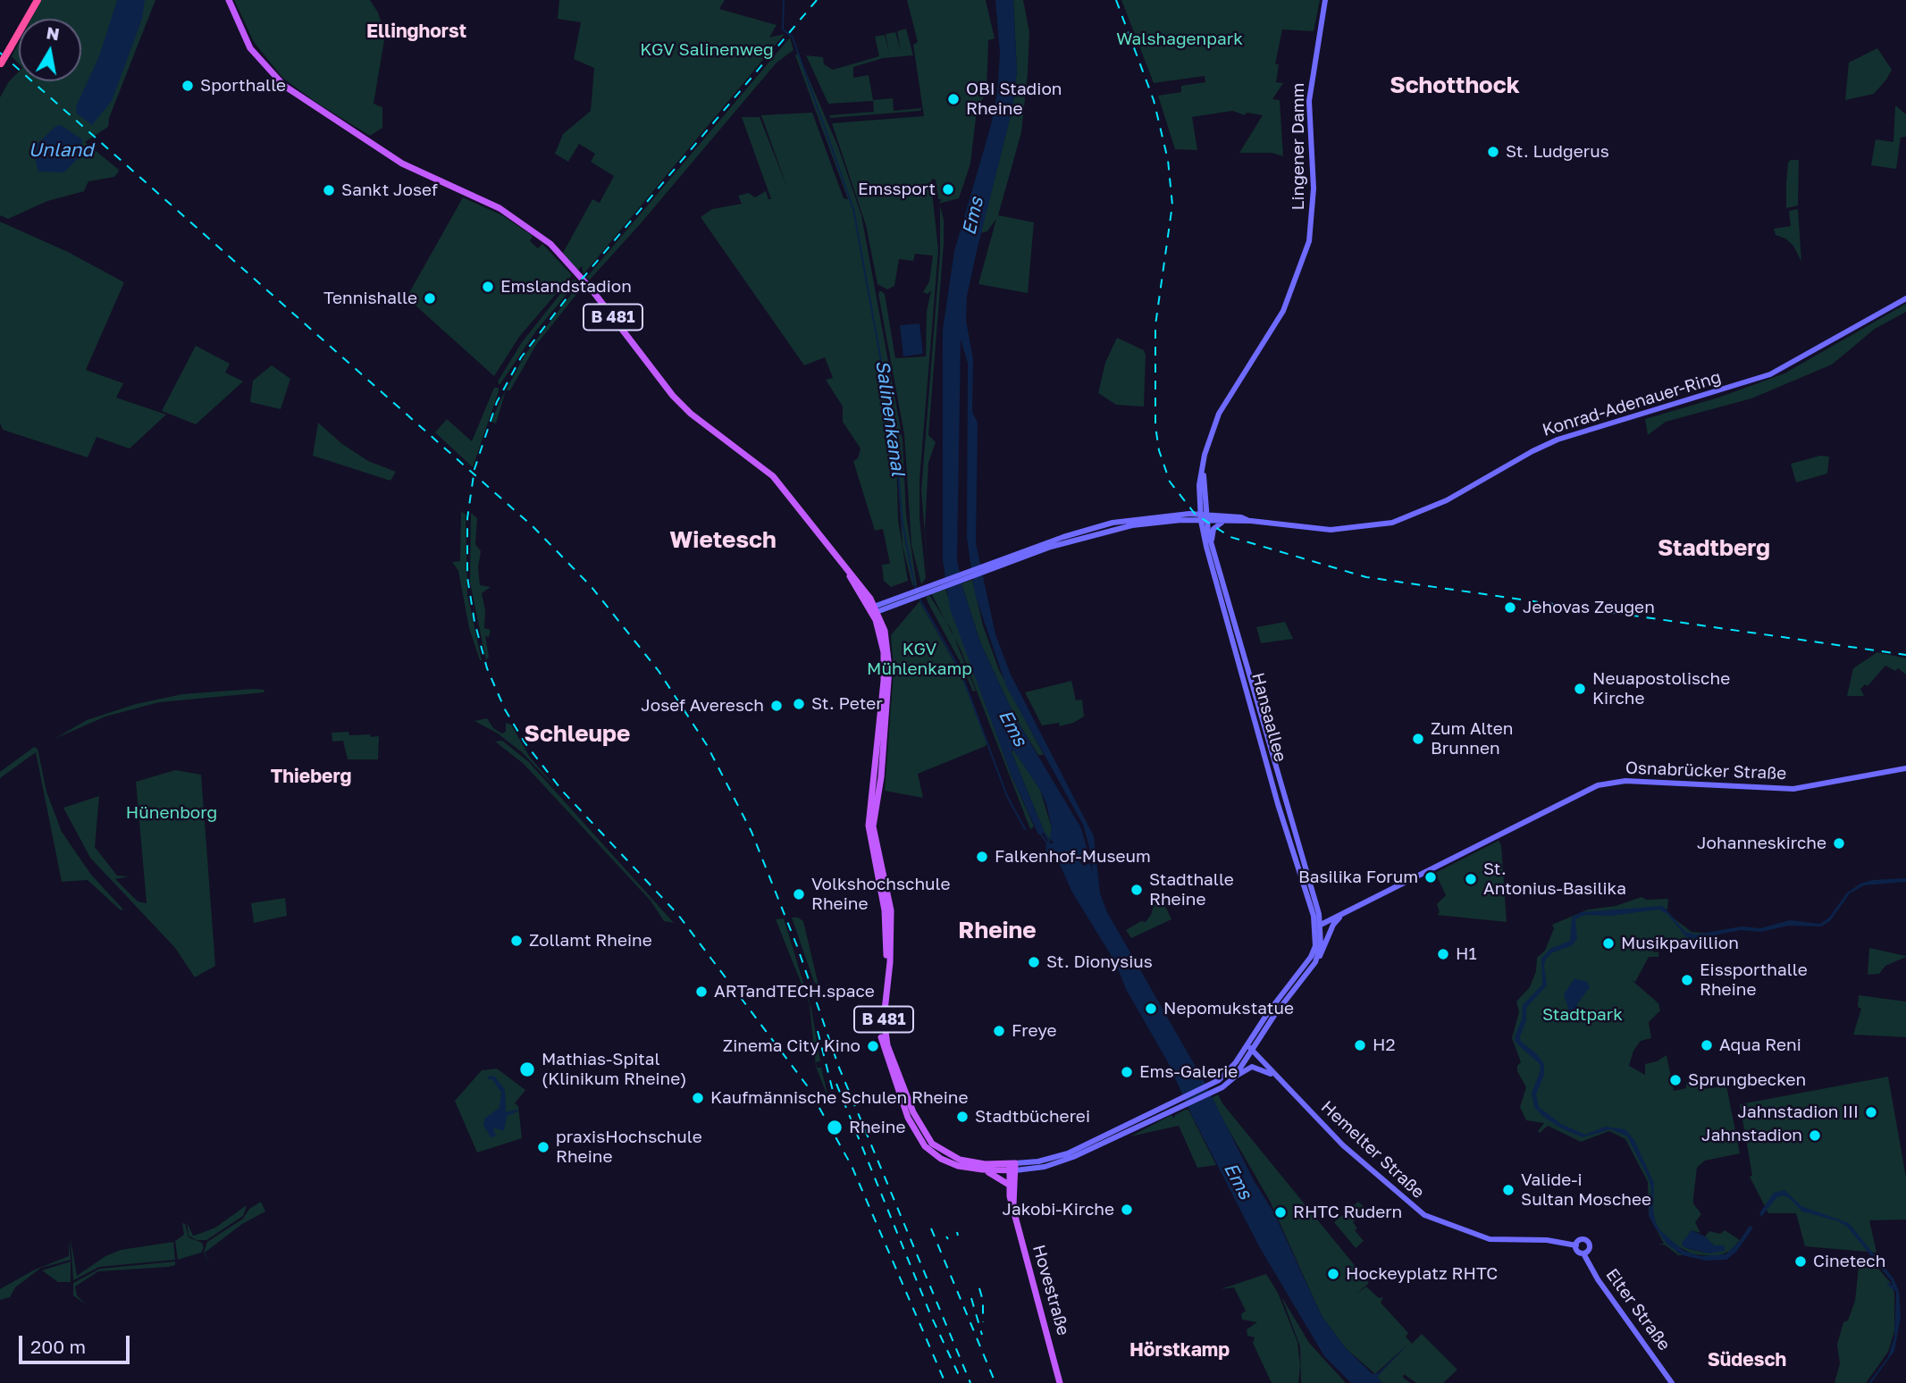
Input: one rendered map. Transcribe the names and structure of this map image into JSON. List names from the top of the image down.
{
  "streets": {
    "main road": [
      "Lingener Damm",
      "B 481",
      "Konrad-Adenauer-Ring",
      "Hansaallee",
      "Osnabrücker Straße",
      "Hemelter Straße",
      "Hovestraße",
      "Elter Straße"
    ]
  },
  "crossings": [
    ["Lingener Damm", "Konrad-Adenauer-Ring"],
    ["Lingener Damm", "Hansaallee"],
    ["B 481", "Konrad-Adenauer-Ring"],
    ["B 481", "Hovestraße"],
    ["Konrad-Adenauer-Ring", "Hansaallee"],
    ["Hansaallee", "Osnabrücker Straße"],
    ["Hemelter Straße", "Elter Straße"]
  ],
  "districts": [
    "Ellinghorst",
    "Schotthock",
    "Wietesch",
    "Stadtberg",
    "Schleupe",
    "Thieberg",
    "Rheine",
    "Hörstkamp",
    "Südesch"
  ],
  "water": ["Unland", "Ems", "Salinenkanal"],
  "parks": [
    "Walshagenpark",
    "KGV Salinenweg",
    "KGV Mühlenkamp",
    "Hünenborg",
    "Stadtpark"
  ],
  "places": [
    "Sporthalle",
    "OBI Stadion Rheine",
    "St. Ludgerus",
    "Emssport",
    "Sankt Josef",
    "Emslandstadion",
    "Tennishalle",
    "Jehovas Zeugen",
    "Neuapostolische Kirche",
    "St. Peter",
    "Josef Averesch",
    "Zum Alten Brunnen",
    "Johanneskirche",
    "Falkenhof-Museum",
    "Basilika Forum",
    "St. Antonius-Basilika",
    "Stadthalle Rheine",
    "Volkshochschule Rheine",
    "Zollamt Rheine",
    "Musikpavillion",
    "H1",
    "St. Dionysius",
    "Eissporthalle Rheine",
    "ARTandTECH.space",
    "Nepomukstatue",
    "Freye",
    "H2",
    "Aqua Reni",
    "Zinema City Kino",
    "Mathias-Spital (Klinikum Rheine)",
    "Ems-Galerie",
    "Sprungbecken",
    "Kaufmännische Schulen Rheine",
    "Jahnstadion III",
    "Stadtbücherei",
    "Rheine",
    "Jahnstadion",
    "praxisHochschule Rheine",
    "Valide-i Sultan Moschee",
    "Jakobi-Kirche",
    "RHTC Rudern",
    "Cinetech",
    "Hockeyplatz RHTC"
  ],
  "scale_bar": "200 m",
  "north": "top"
}
